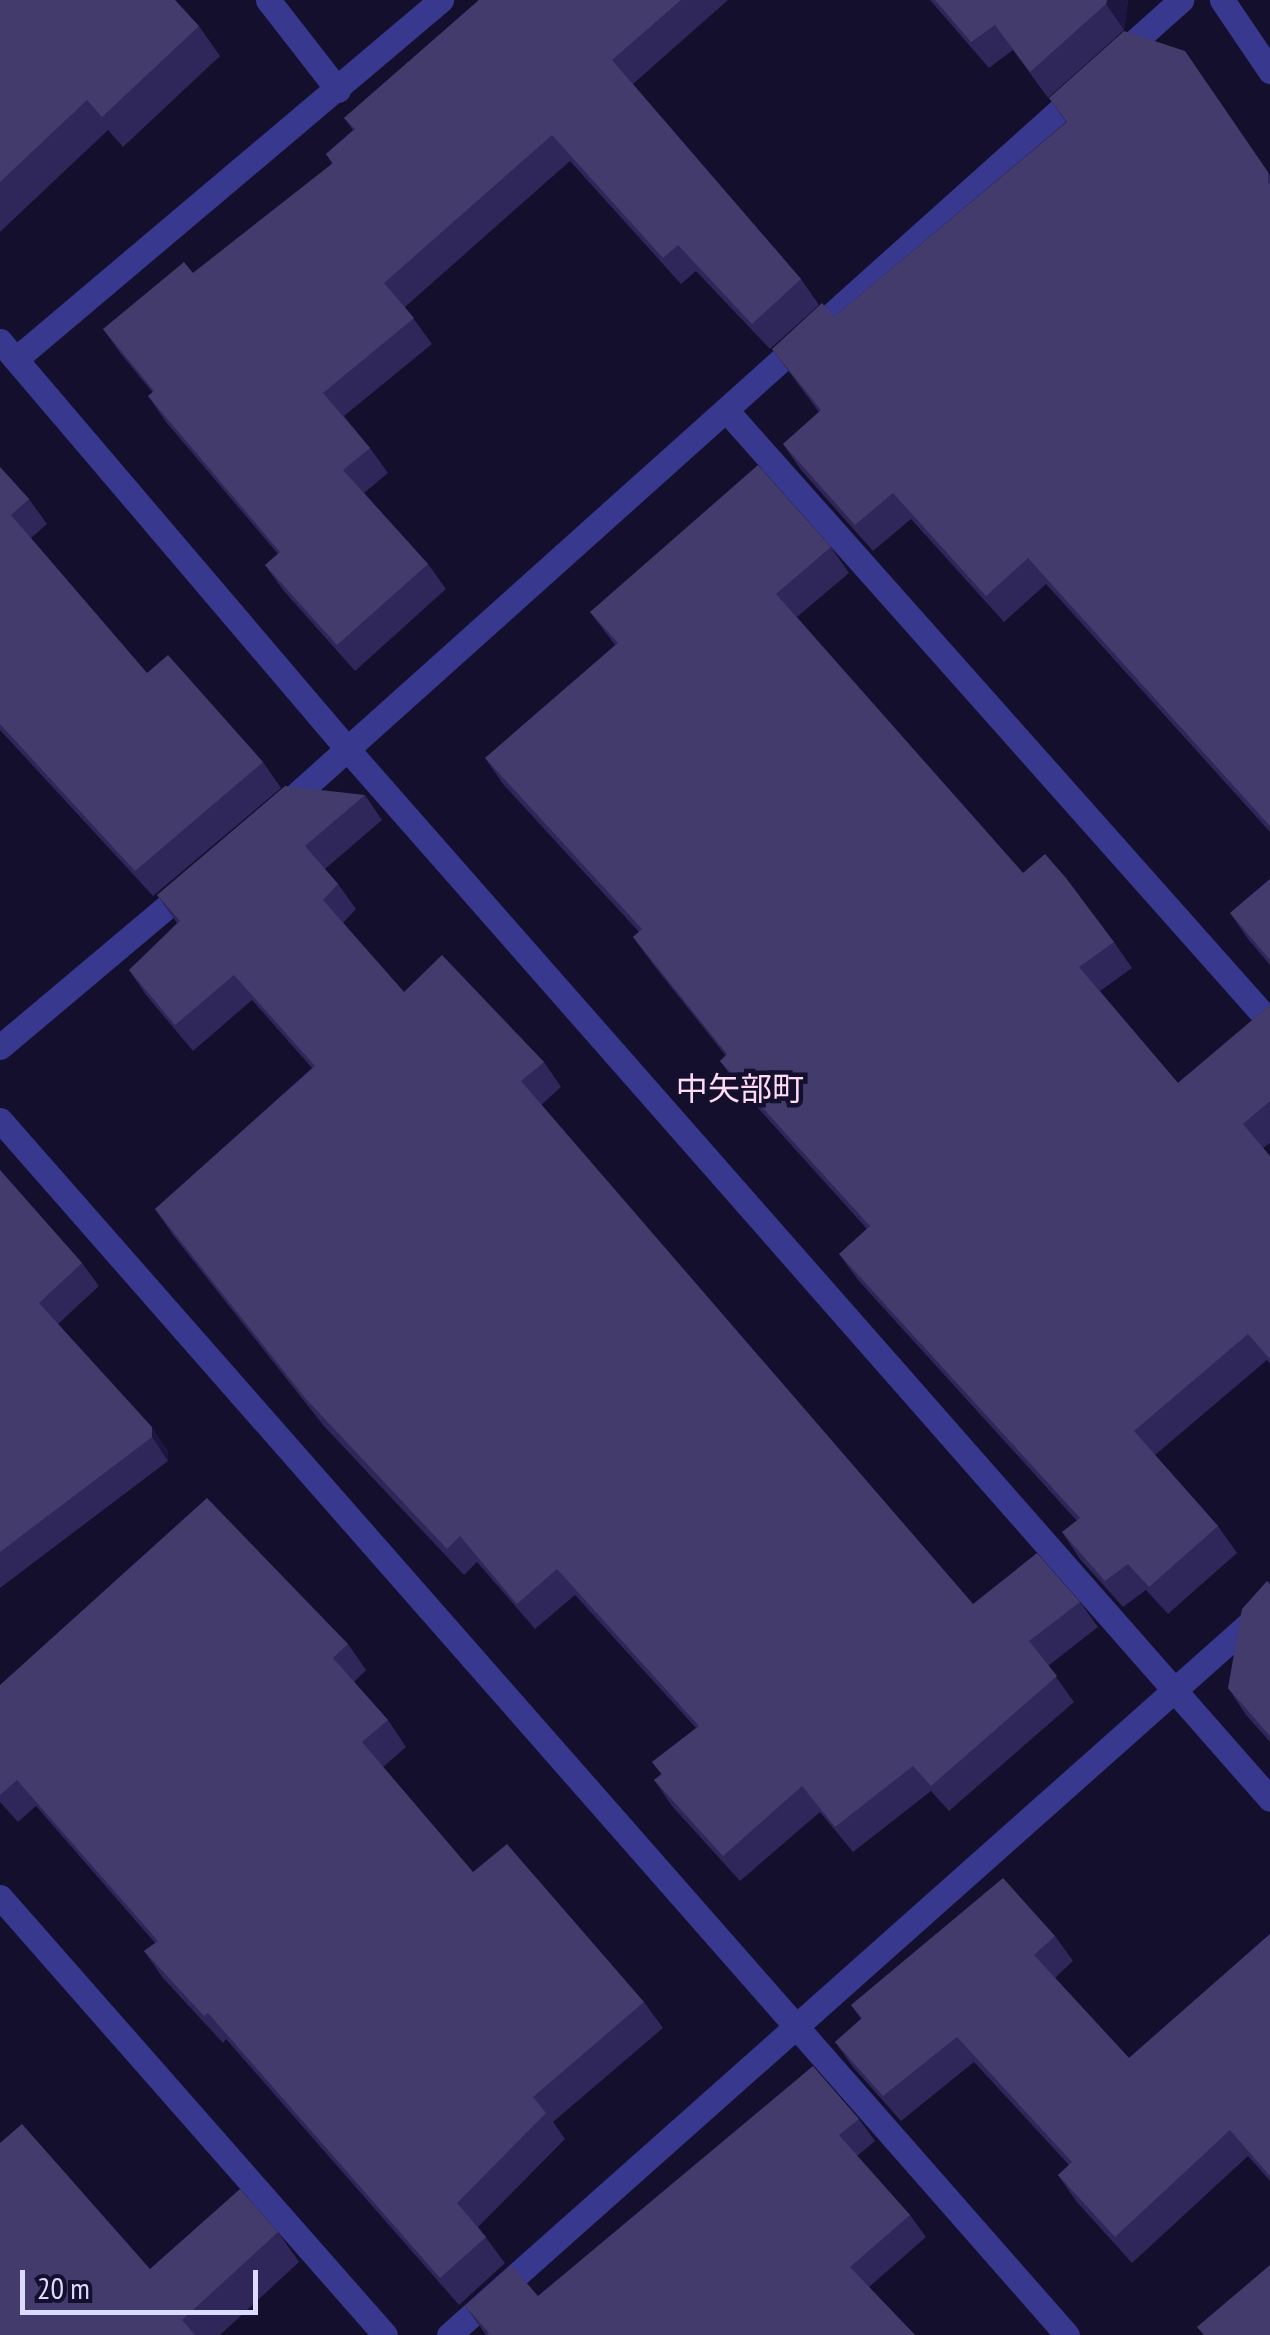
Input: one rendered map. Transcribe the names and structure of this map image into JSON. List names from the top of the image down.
{
  "districts": ["中矢部町"],
  "scale_bar": "20 m"
}
